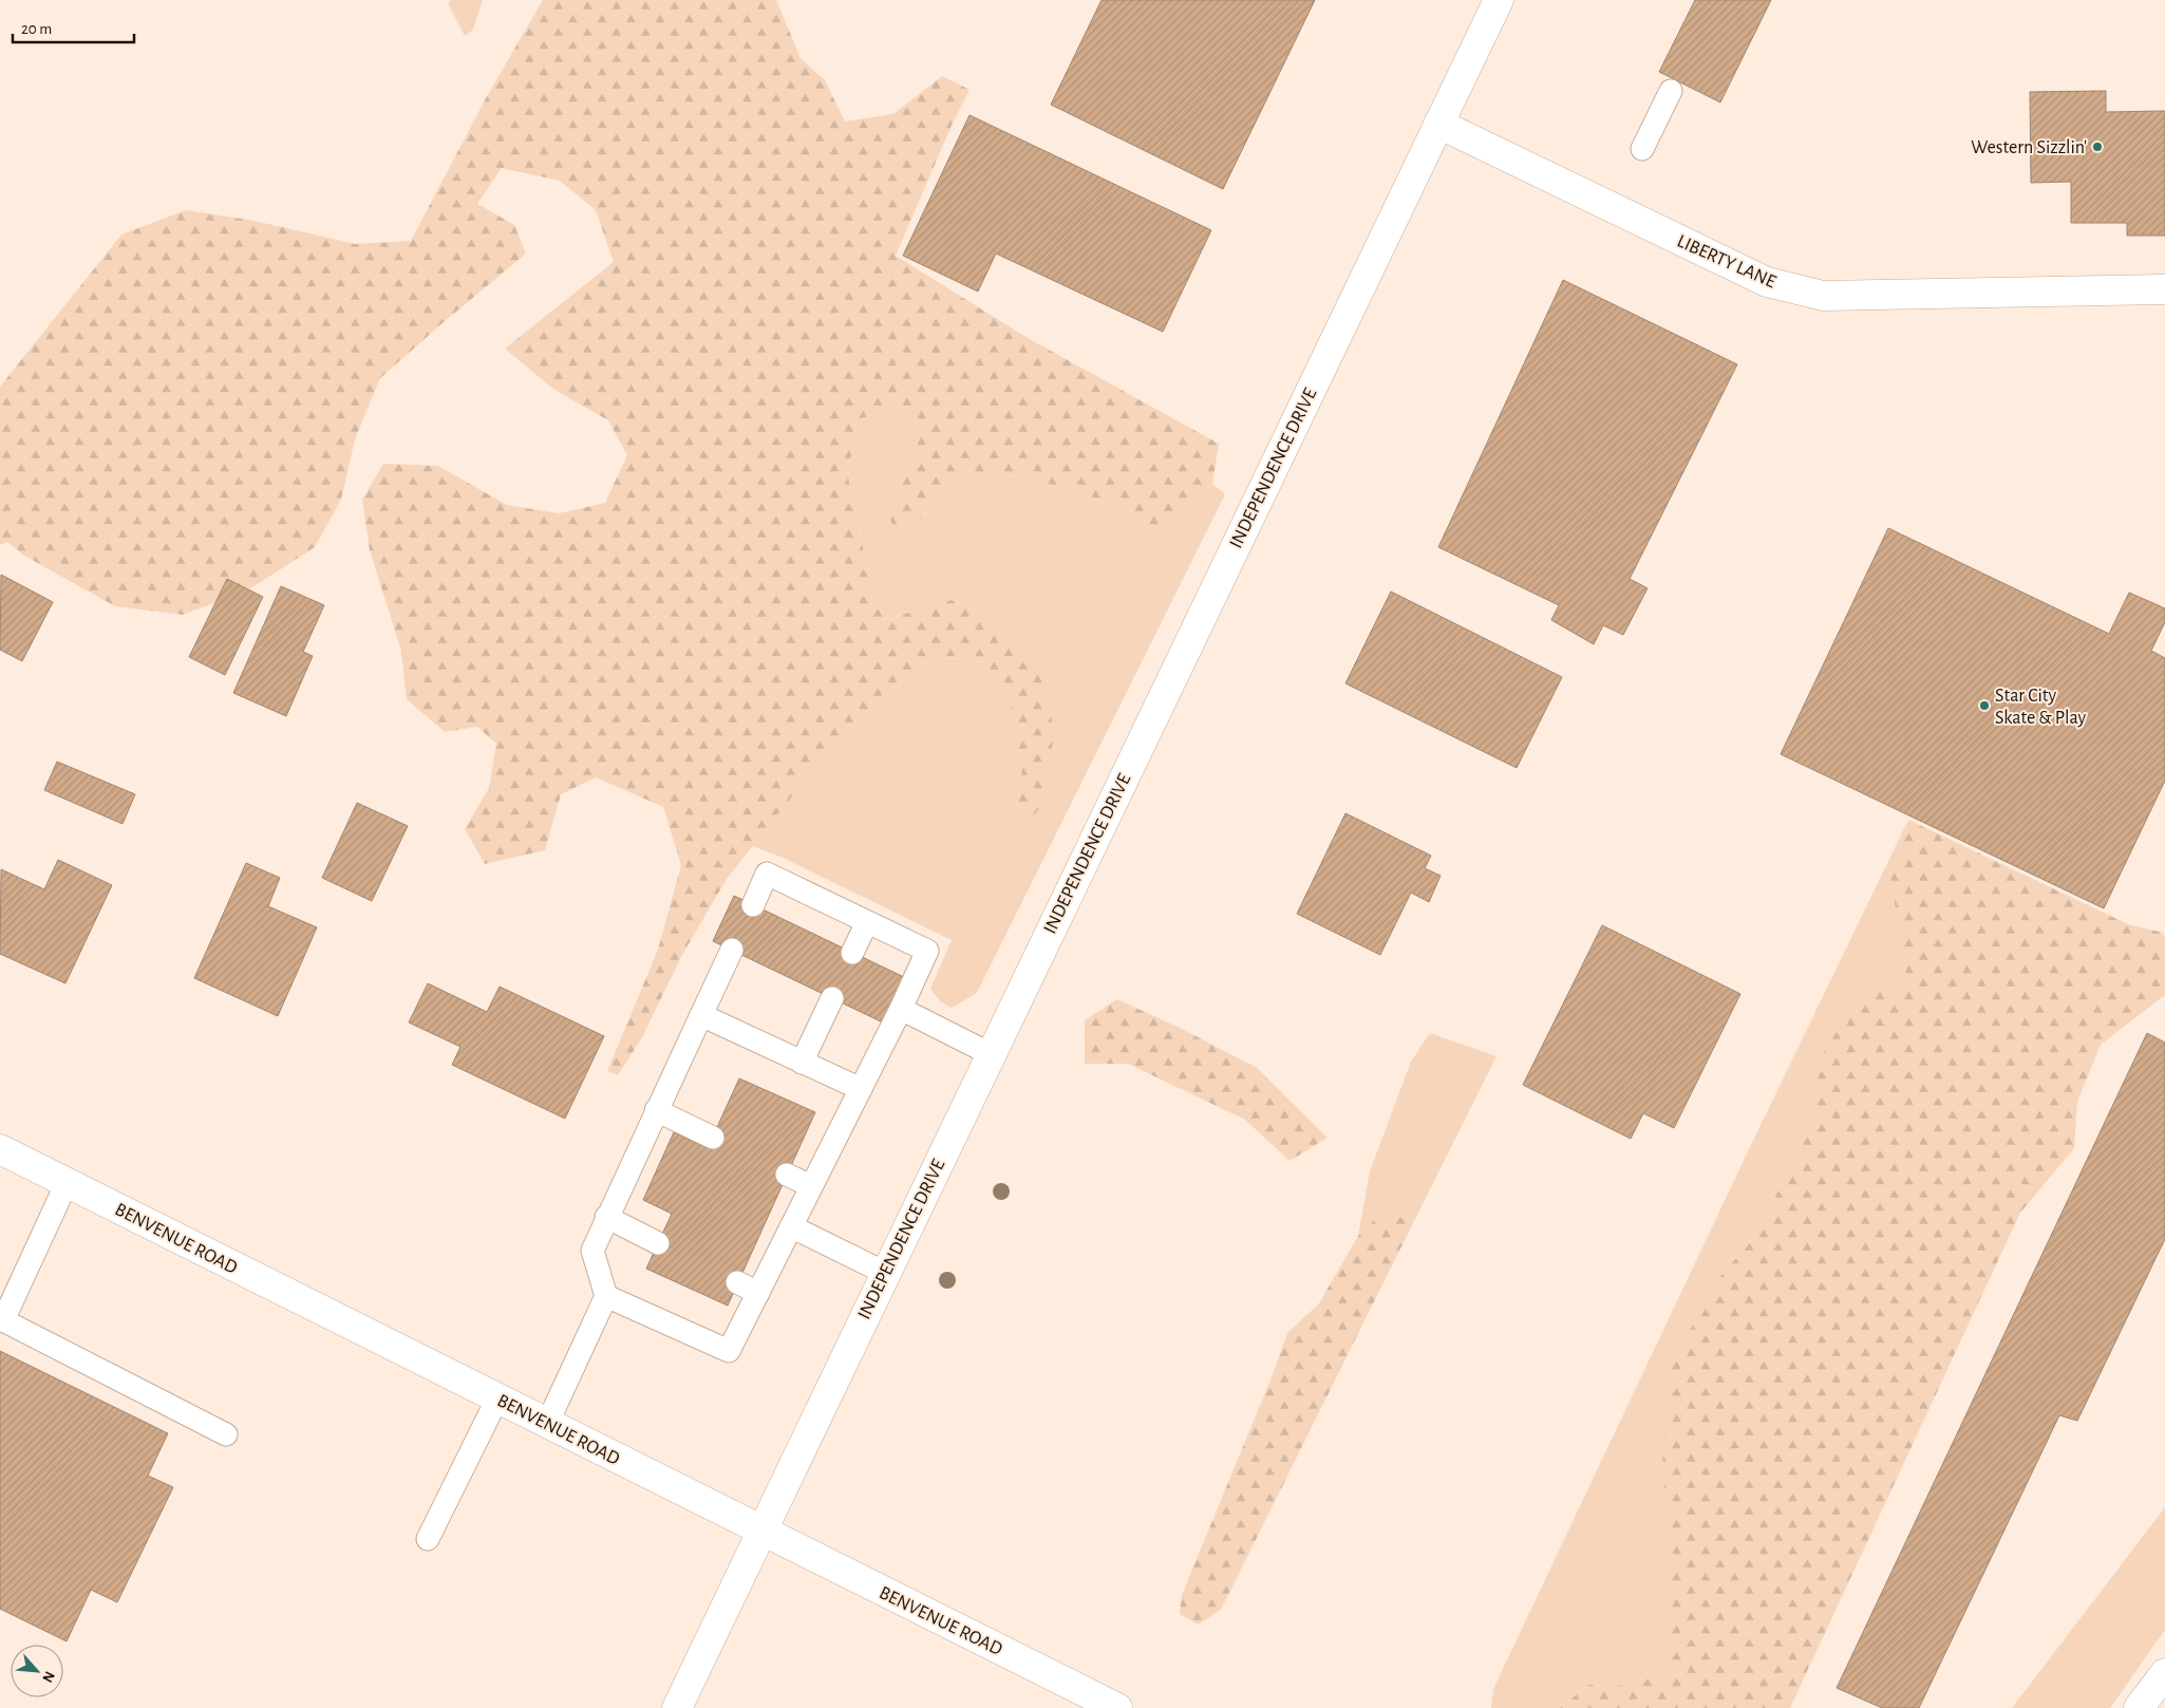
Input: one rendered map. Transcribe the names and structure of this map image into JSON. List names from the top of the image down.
{
  "streets": {
    "main road": ["LIBERTY LANE", "INDEPENDENCE DRIVE", "BENVENUE ROAD"]
  },
  "crossings": [
    ["LIBERTY LANE", "INDEPENDENCE DRIVE"],
    ["INDEPENDENCE DRIVE", "BENVENUE ROAD"]
  ],
  "places": ["Western Sizzlin'", "Star City Skate & Play"],
  "scale_bar": "20 m",
  "north": "bottom right"
}
